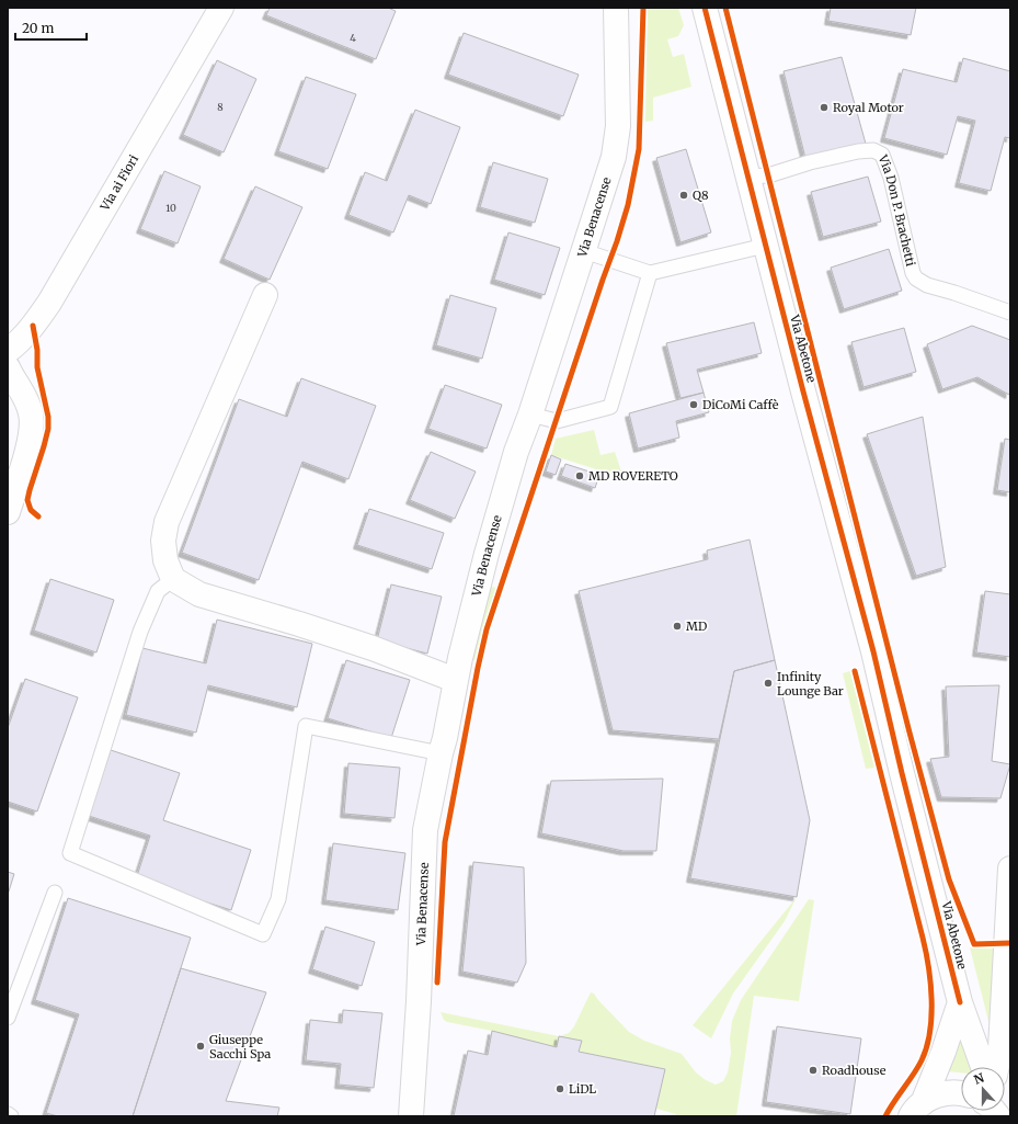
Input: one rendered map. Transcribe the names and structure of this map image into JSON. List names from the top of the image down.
{
  "streets": {
    "street": ["Via ai Fiori", "Via Benacense", "Via Abetone"],
    "lane": ["Via Don P. Brachetti"]
  },
  "crossings": [
    ["Via Don P. Brachetti", "Via Abetone"]
  ],
  "places": [
    "Royal Motor",
    "Q8",
    "DiCoMi Caffè",
    "MD ROVERETO",
    "MD",
    "Infinity Lounge Bar",
    "Giuseppe Sacchi Spa",
    "Roadhouse",
    "LiDL"
  ],
  "house_numbers": ["4", "8", "10"],
  "scale_bar": "20 m",
  "north": "top"
}
